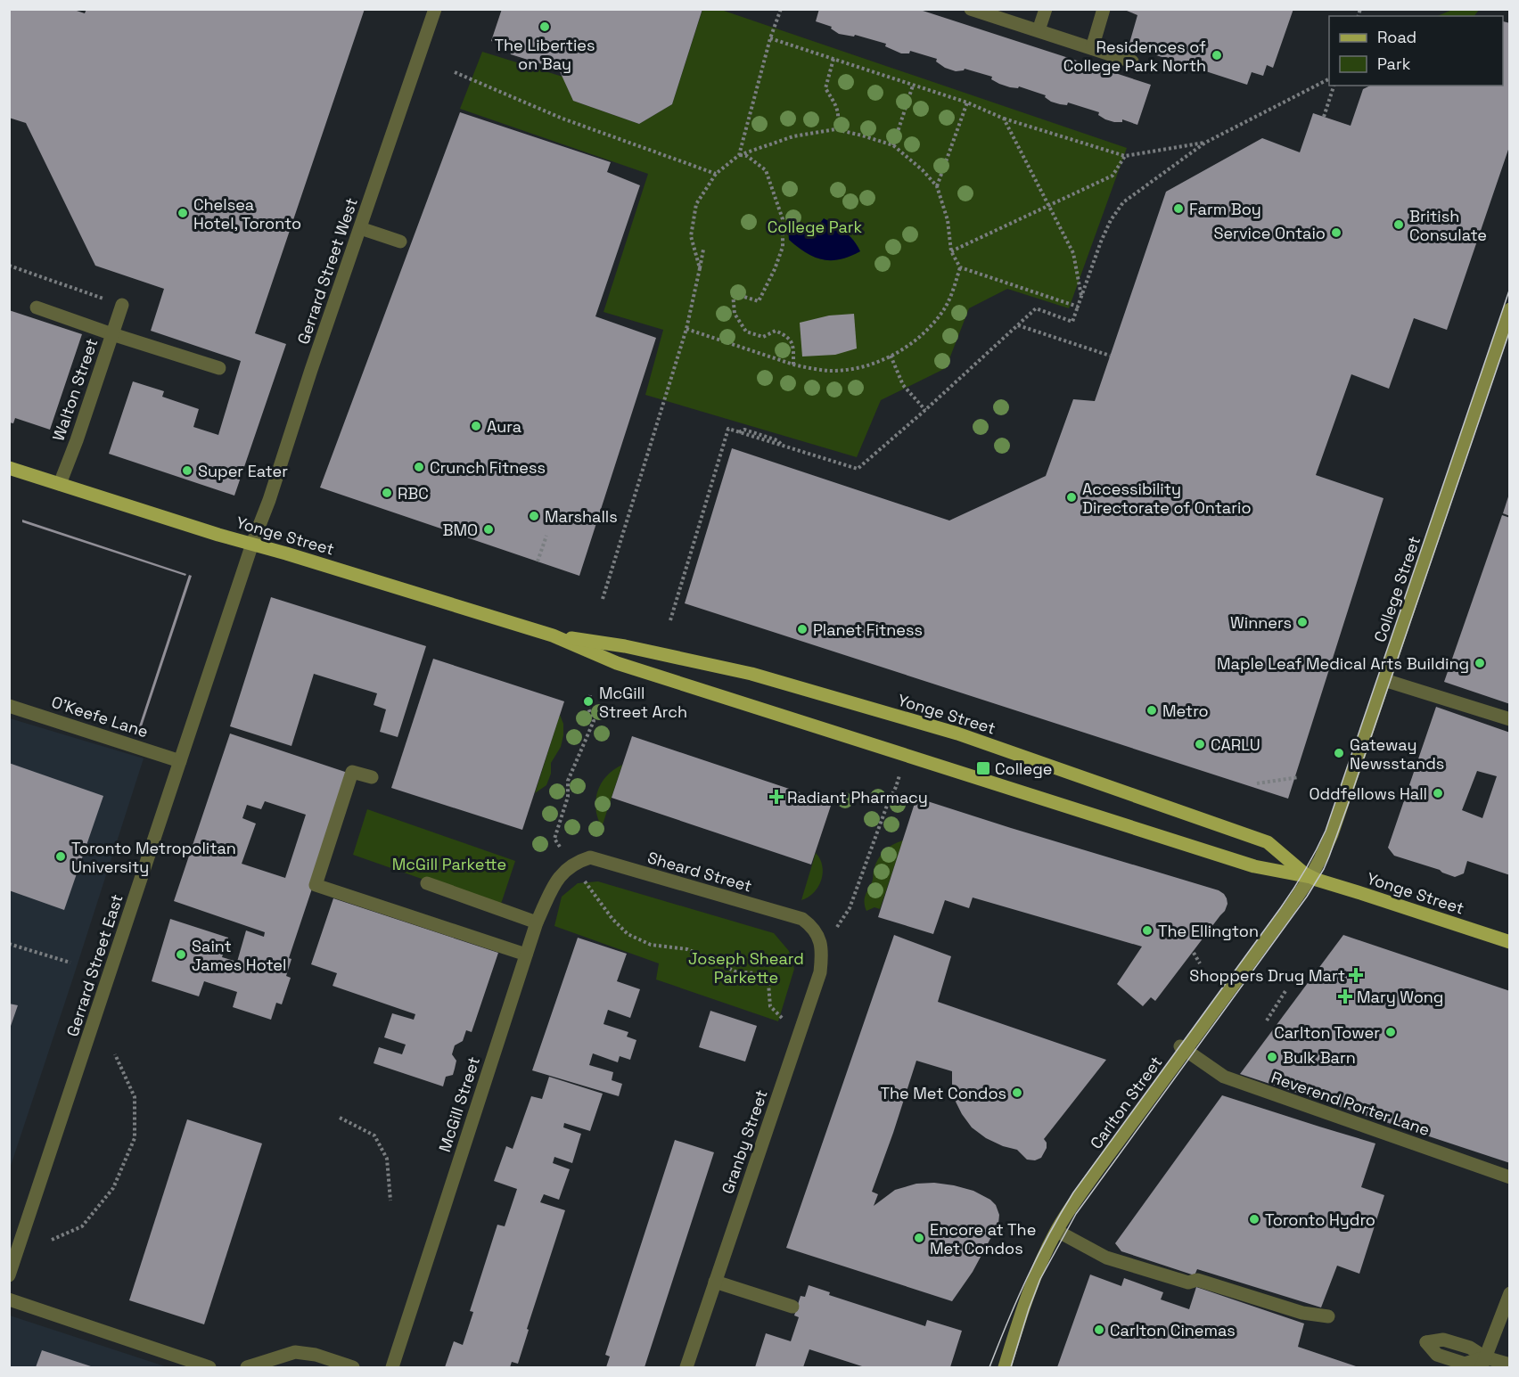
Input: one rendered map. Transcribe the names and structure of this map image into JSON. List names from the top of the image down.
{
  "streets": {
    "main road": ["Yonge Street", "College Street", "Carlton Street"],
    "street": [
      "Gerrard Street West",
      "Walton Street",
      "O'Keefe Lane",
      "Sheard Street",
      "Gerrard Street East",
      "Reverend Porter Lane",
      "McGill Street",
      "Granby Street"
    ]
  },
  "crossings": [
    ["Gerrard Street West", "Yonge Street"],
    ["Gerrard Street West", "Gerrard Street East"],
    ["Walton Street", "Yonge Street"],
    ["Yonge Street", "College Street"],
    ["Yonge Street", "Gerrard Street East"],
    ["Yonge Street", "Carlton Street"],
    ["College Street", "Carlton Street"],
    ["O'Keefe Lane", "Gerrard Street East"],
    ["Sheard Street", "McGill Street"],
    ["Sheard Street", "Granby Street"],
    ["Carlton Street", "Reverend Porter Lane"]
  ],
  "parks": ["College Park", "McGill Parkette", "Joseph Sheard Parkette"],
  "places": {
    "other": [
      "The Liberties on Bay",
      "Residences of College Park North",
      "Farm Boy",
      "Chelsea Hotel, Toronto",
      "British Consulate",
      "Service Ontaio",
      "Aura",
      "Crunch Fitness",
      "Super Eater",
      "RBC",
      "Accessibility Directorate of Ontario",
      "Marshalls",
      "BMO",
      "Winners",
      "Planet Fitness",
      "Maple Leaf Medical Arts Building",
      "McGill Street Arch",
      "Metro",
      "CARLU",
      "Gateway Newsstands",
      "Oddfellows Hall",
      "Toronto Metropolitan University",
      "The Ellington",
      "Saint James Hotel",
      "Carlton Tower",
      "Bulk Barn",
      "The Met Condos",
      "Toronto Hydro",
      "Encore at The Met Condos",
      "Carlton Cinemas"
    ],
    "transit": ["College"],
    "health": ["Radiant Pharmacy", "Shoppers Drug Mart", "Mary Wong"]
  },
  "legend": ["Road", "Park"]
}
